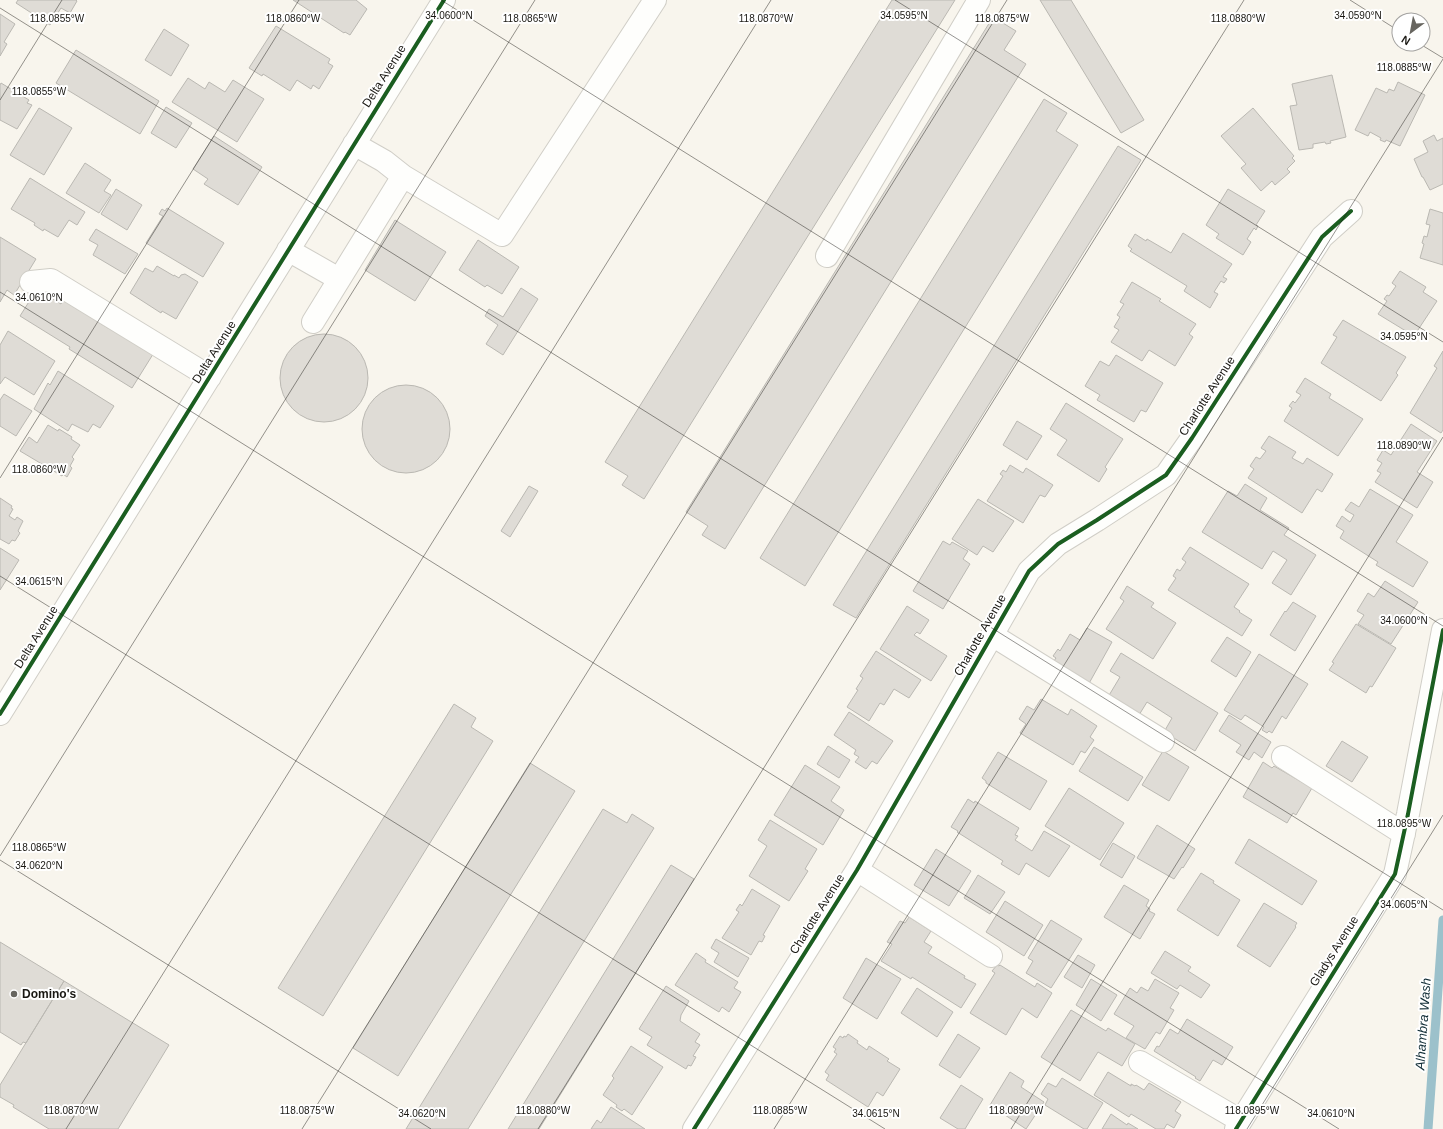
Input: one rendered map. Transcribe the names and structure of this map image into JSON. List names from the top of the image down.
{
  "streets": {
    "street": ["Delta Avenue", "Charlotte Avenue", "Gladys Avenue"]
  },
  "water": ["Alhambra Wash"],
  "places": ["Domino's"],
  "north": "bottom left",
  "coordinates": [
    "34.0600°N",
    "34.0595°N",
    "34.0590°N",
    "118.0855°W",
    "118.0860°W",
    "118.0865°W",
    "118.0870°W",
    "118.0875°W",
    "118.0880°W",
    "118.0885°W",
    "34.0610°N",
    "118.0890°W",
    "34.0615°N",
    "118.0895°W",
    "34.0620°N",
    "34.0605°N"
  ]
}
